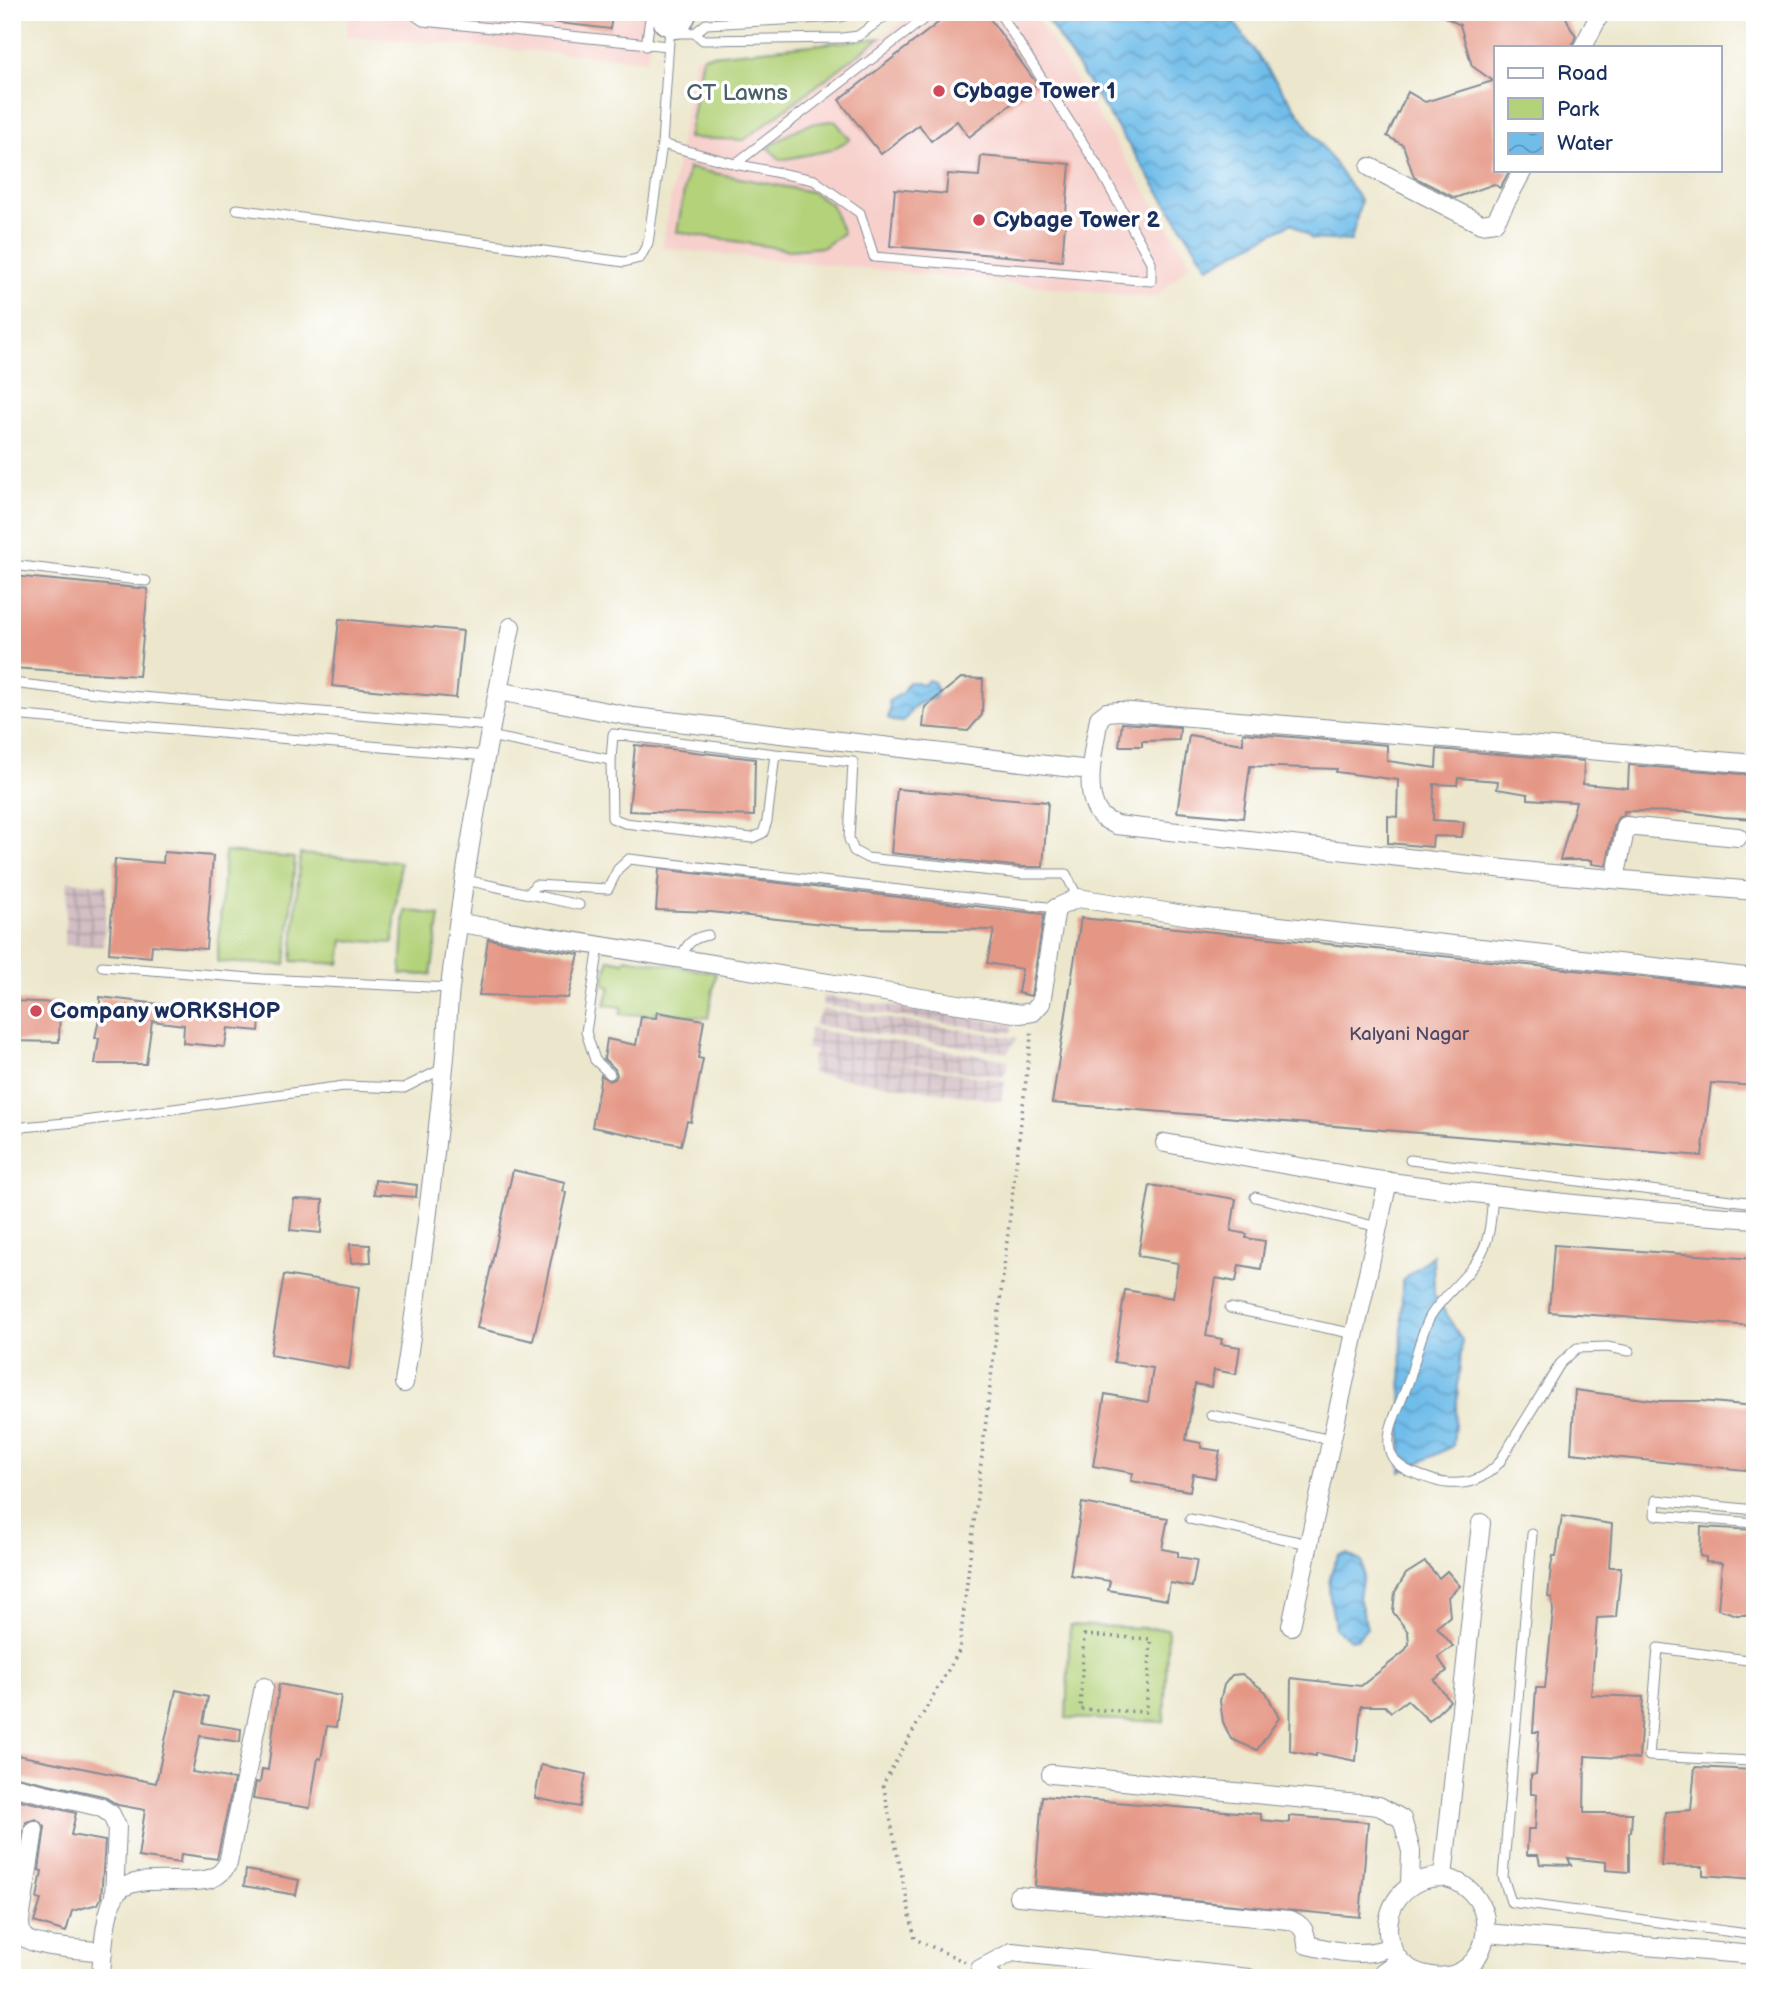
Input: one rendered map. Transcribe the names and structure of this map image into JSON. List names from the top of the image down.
{
  "parks": ["CT Lawns"],
  "places": ["Cybage Tower 1", "Cybage Tower 2", "Company wORKSHOP"],
  "house_numbers": ["Kalyani Nagar"],
  "legend": ["Road", "Park", "Water"]
}
